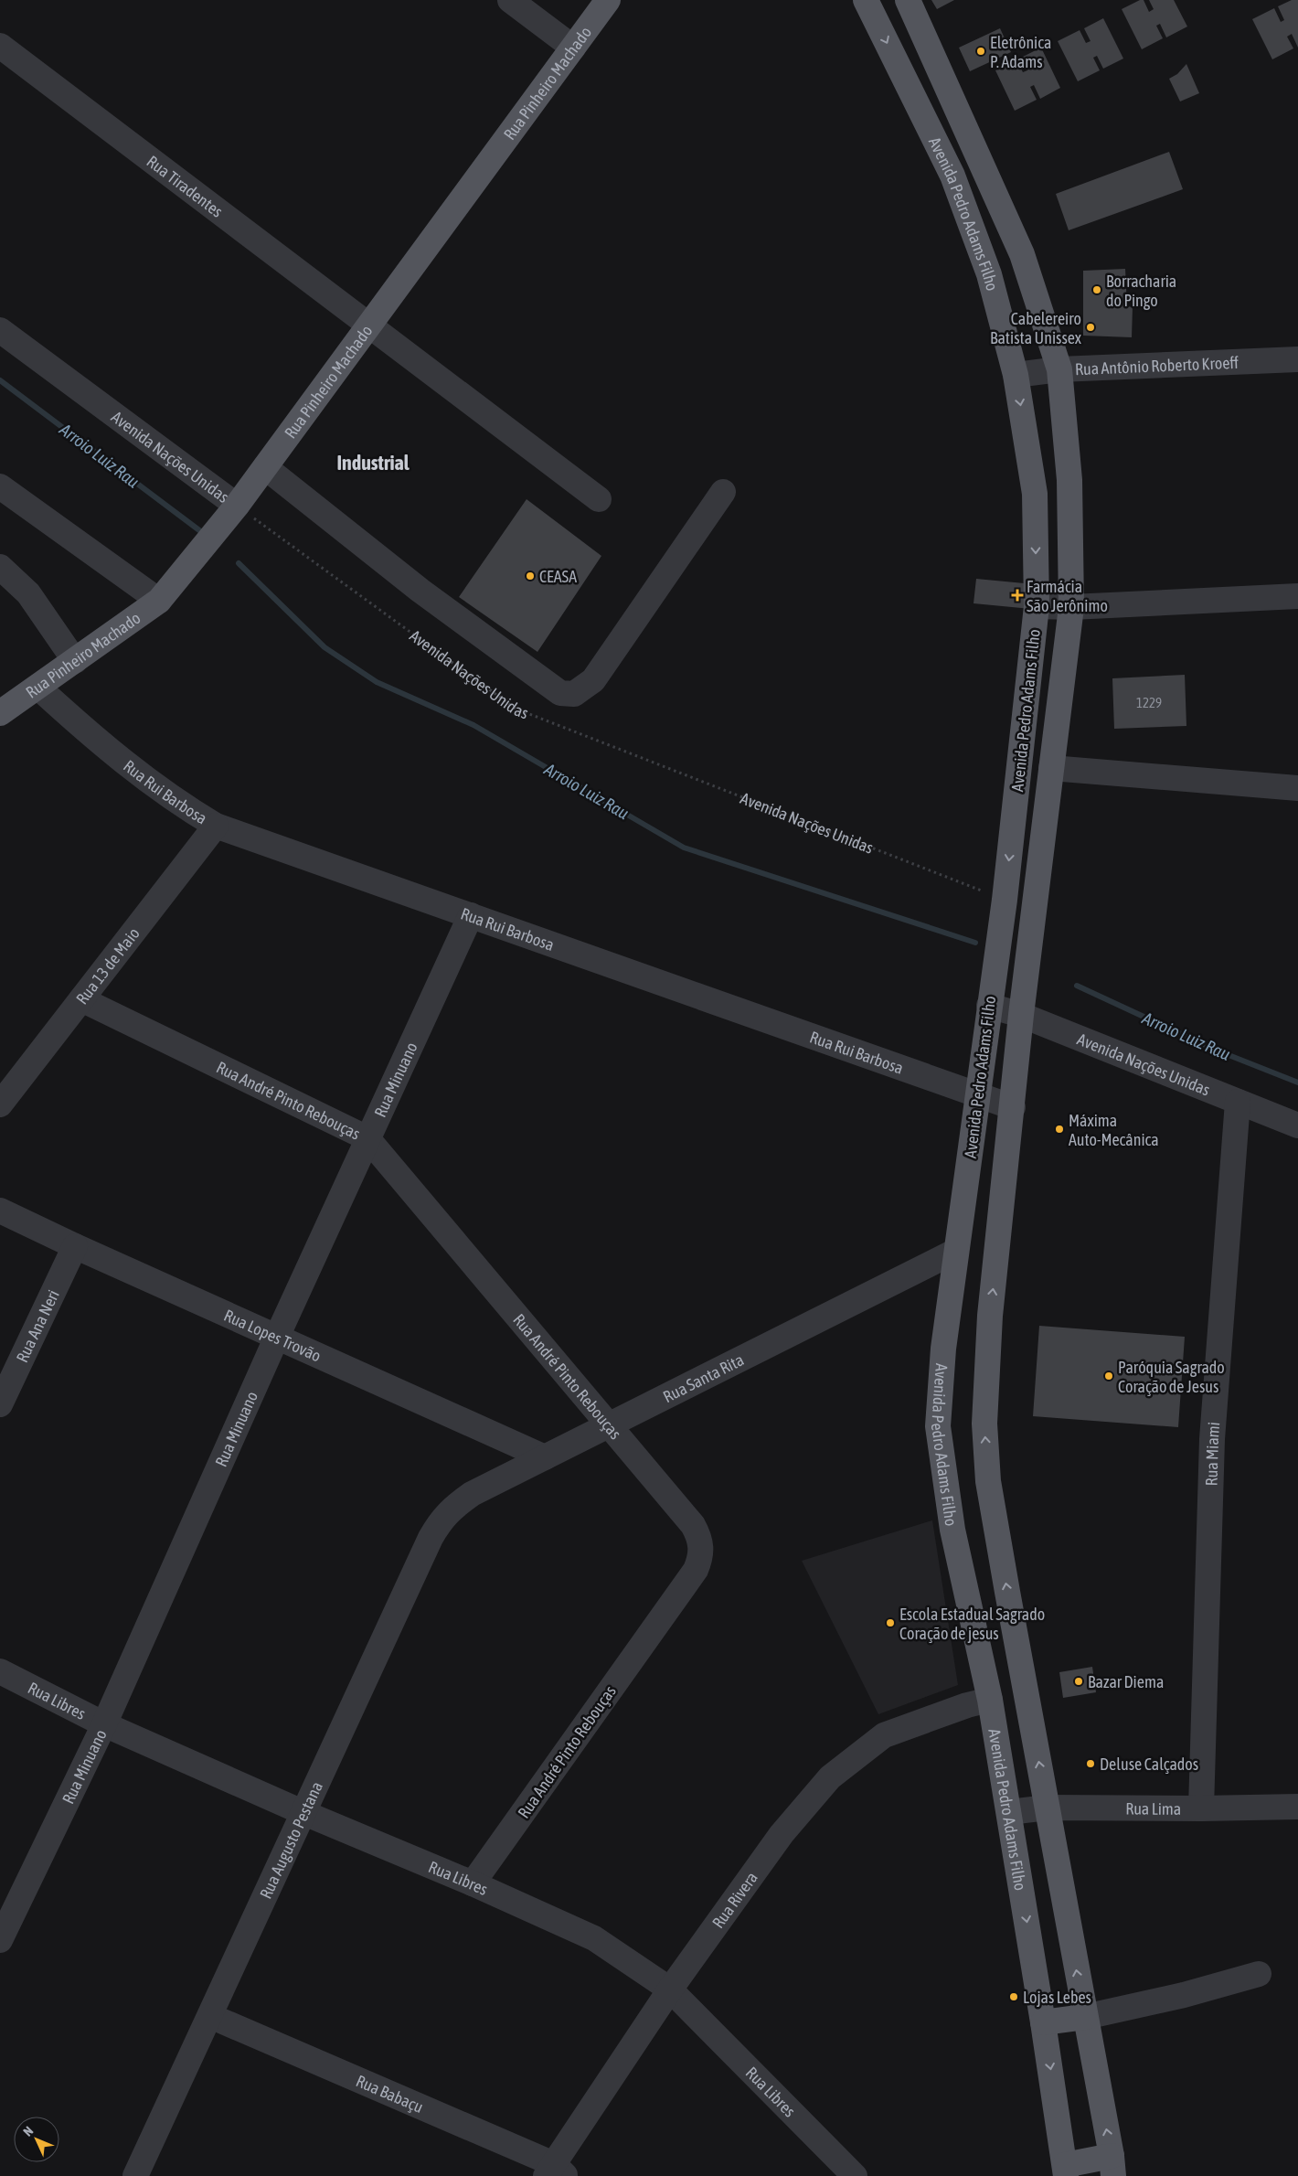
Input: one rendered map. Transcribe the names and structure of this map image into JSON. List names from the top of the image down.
{
  "streets": {
    "main road": ["Rua Pinheiro Machado", "Avenida Pedro Adams Filho"],
    "street": [
      "Rua Tiradentes",
      "Rua Antônio Roberto Kroeff",
      "Avenida Nações Unidas",
      "Rua Rui Barbosa",
      "Rua 13 de Maio",
      "Rua Minuano",
      "Rua André Pinto Rebouças",
      "Rua Ana Neri",
      "Rua Lopes Trovão",
      "Rua Santa Rita",
      "Rua Miami",
      "Rua Libres",
      "Rua Lima",
      "Rua Augusto Pestana",
      "Rua Rivera",
      "Rua Babaçu"
    ]
  },
  "crossings": [
    ["Rua Pinheiro Machado", "Rua Tiradentes"],
    ["Rua Pinheiro Machado", "Avenida Nações Unidas"],
    ["Rua Pinheiro Machado", "Rua Rui Barbosa"],
    ["Avenida Pedro Adams Filho", "Rua Antônio Roberto Kroeff"],
    ["Avenida Pedro Adams Filho", "Avenida Nações Unidas"],
    ["Avenida Pedro Adams Filho", "Rua Rui Barbosa"],
    ["Avenida Pedro Adams Filho", "Rua Santa Rita"],
    ["Avenida Pedro Adams Filho", "Rua Lima"],
    ["Avenida Pedro Adams Filho", "Rua Rivera"],
    ["Avenida Nações Unidas", "Rua Miami"],
    ["Rua Rui Barbosa", "Rua 13 de Maio"],
    ["Rua Rui Barbosa", "Rua Minuano"],
    ["Rua 13 de Maio", "Rua André Pinto Rebouças"],
    ["Rua Minuano", "Rua André Pinto Rebouças"],
    ["Rua Minuano", "Rua Lopes Trovão"],
    ["Rua Minuano", "Rua Libres"],
    ["Rua André Pinto Rebouças", "Rua Santa Rita"],
    ["Rua André Pinto Rebouças", "Rua Libres"],
    ["Rua Ana Neri", "Rua Lopes Trovão"],
    ["Rua Lopes Trovão", "Rua Santa Rita"],
    ["Rua Santa Rita", "Rua Augusto Pestana"],
    ["Rua Miami", "Rua Lima"],
    ["Rua Libres", "Rua Augusto Pestana"],
    ["Rua Libres", "Rua Rivera"],
    ["Rua Augusto Pestana", "Rua Babaçu"],
    ["Rua Rivera", "Rua Babaçu"]
  ],
  "districts": ["Industrial"],
  "water": ["Arroio Luiz Rau"],
  "places": {
    "other": [
      "Eletrônica P. Adams",
      "Borracharia do Pingo",
      "Cabelereiro Batista Unissex",
      "CEASA",
      "Máxima Auto-Mecânica",
      "Paróquia Sagrado Coração de Jesus",
      "Escola Estadual Sagrado Coração de jesus",
      "Bazar Diema",
      "Deluse Calçados",
      "Lojas Lebes"
    ],
    "health": ["Farmácia São Jerônimo"]
  },
  "house_numbers": ["1229"],
  "north": "top left"
}
